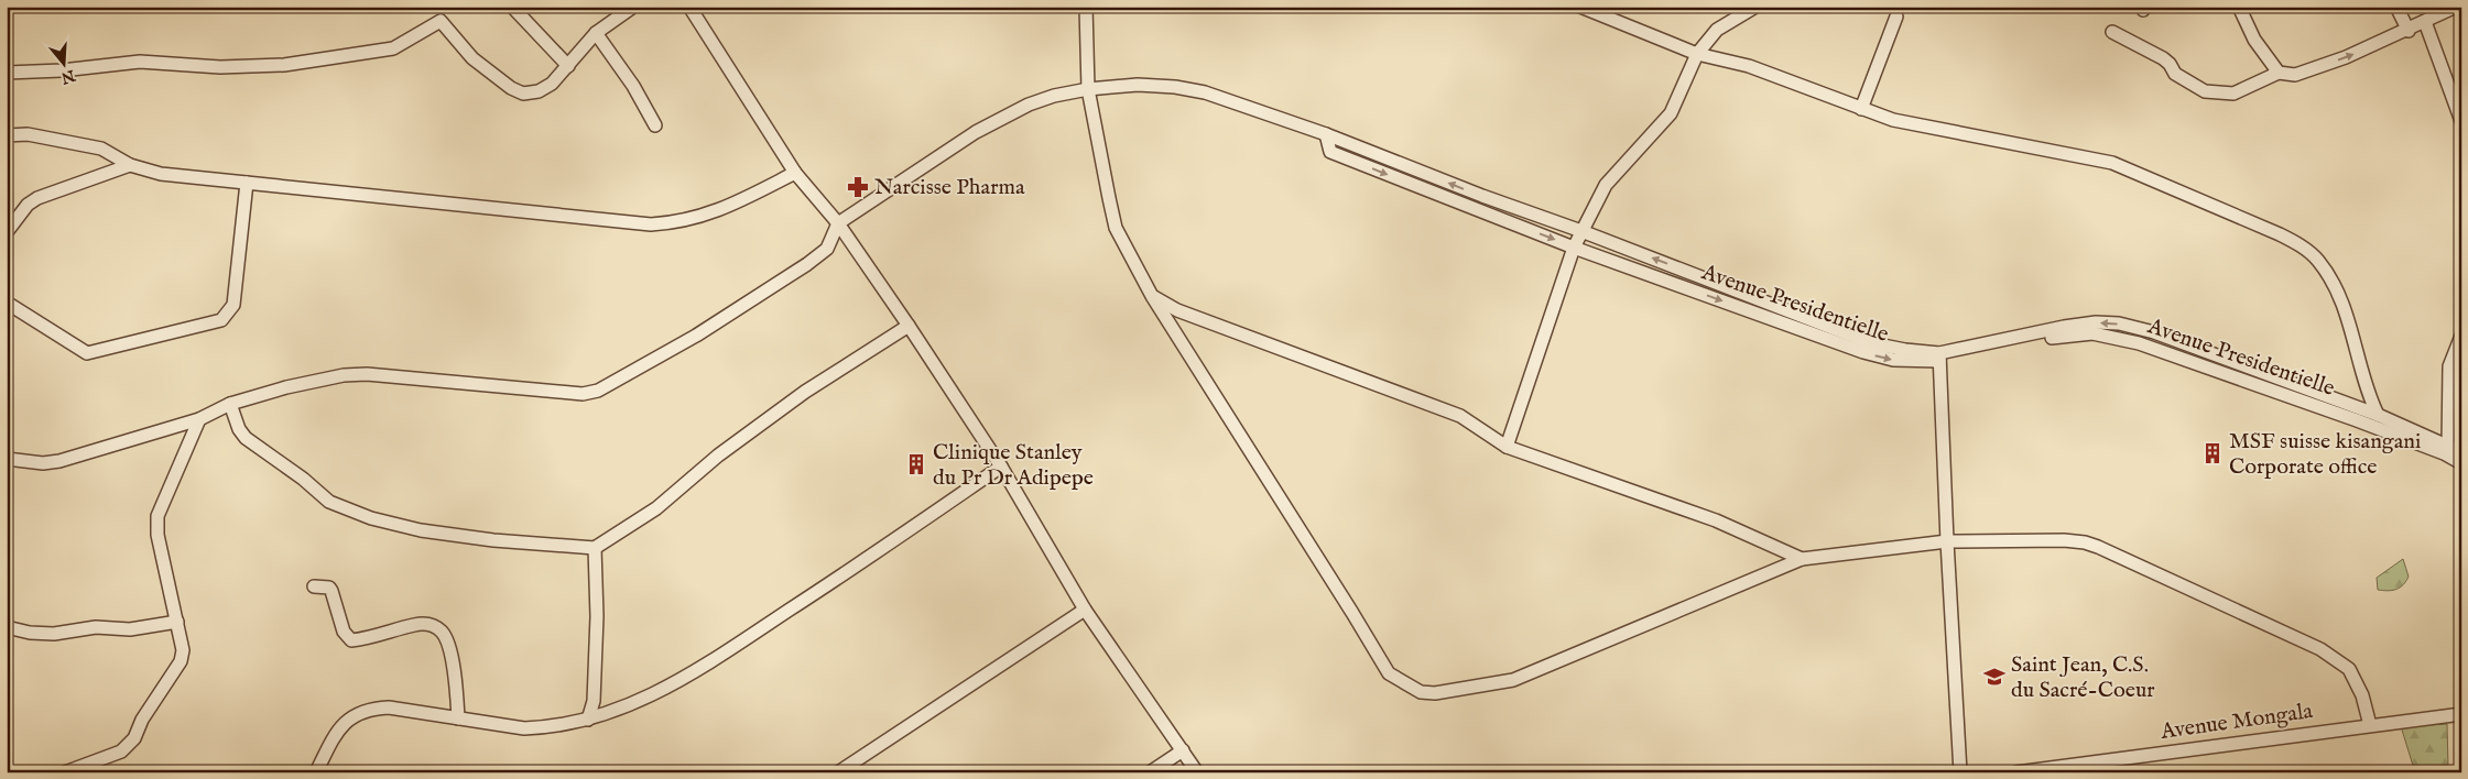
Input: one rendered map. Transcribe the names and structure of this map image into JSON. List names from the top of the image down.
{
  "streets": {
    "street": ["Avenue Presidentielle", "Avenue Mongala"]
  },
  "places": {
    "pharmacy": ["Narcisse Pharma"],
    "building": ["MSF suisse kisangani Corporate office", "Clinique Stanley du Pr Dr Adipepe"],
    "school or university": ["Saint Jean, C.S. du Sacré-Coeur"]
  },
  "north": "bottom"
}
